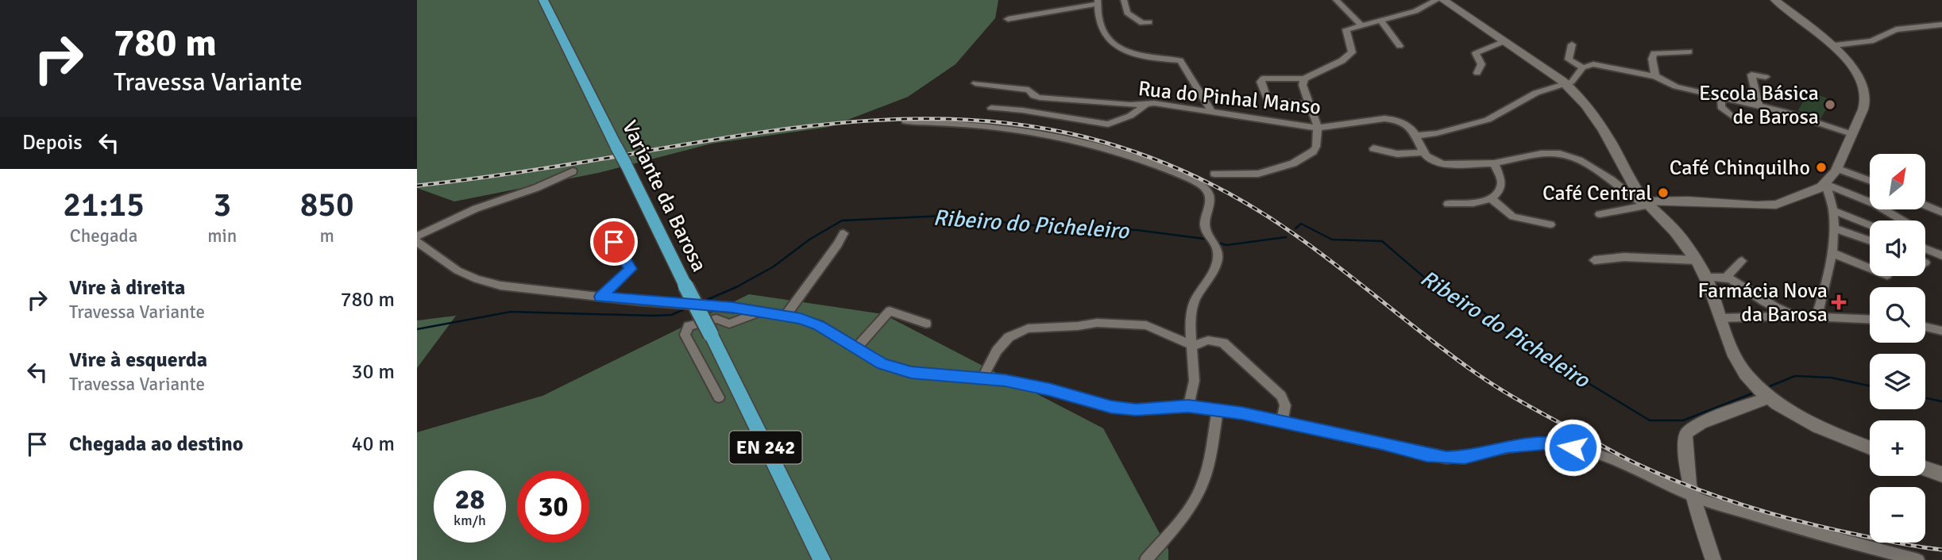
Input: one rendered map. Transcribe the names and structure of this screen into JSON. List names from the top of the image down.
{
  "streets": {
    "main road": ["Variante da Barosa", "EN 242"],
    "street": ["Rua do Pinhal Manso"]
  },
  "water": ["Ribeiro do Picheleiro"],
  "places": {
    "other": ["Escola Básica de Barosa", "Café Chinquilho", "Café Central"],
    "health": ["Farmácia Nova da Barosa"]
  },
  "north": "top right",
  "page": {
    "turn": ["780 m", "Travessa Variante"],
    "then": "Depois",
    "map_buttons": ["+", "−"],
    "eta": [
      "21:15",
      "Chegada",
      "3",
      "min",
      "850",
      "m"
    ],
    "list": [
      {
        "name": "Vire à direita",
        "note": "Travessa Variante",
        "value": "780 m"
      },
      {
        "name": "Vire à esquerda",
        "note": "Travessa Variante",
        "value": "30 m"
      },
      {
        "name": "Chegada ao destino",
        "value": "40 m"
      }
    ],
    "speed": "28 km/h",
    "limit": "30"
  }
}
